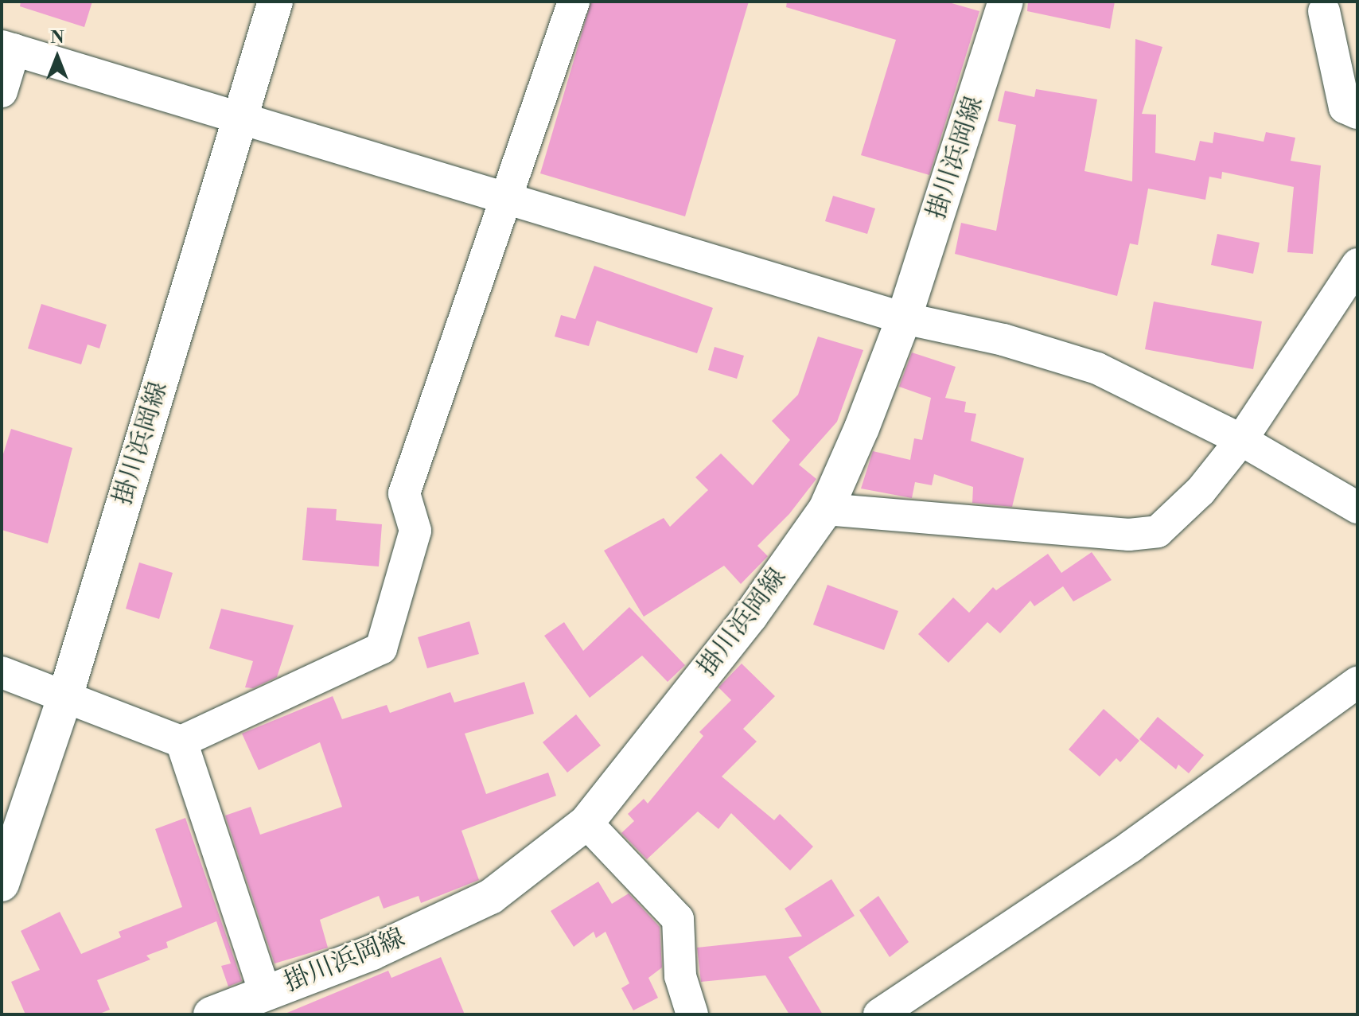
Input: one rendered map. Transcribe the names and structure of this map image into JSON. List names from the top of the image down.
{
  "streets": {
    "main road": ["掛川浜岡線"]
  },
  "north": "top"
}
